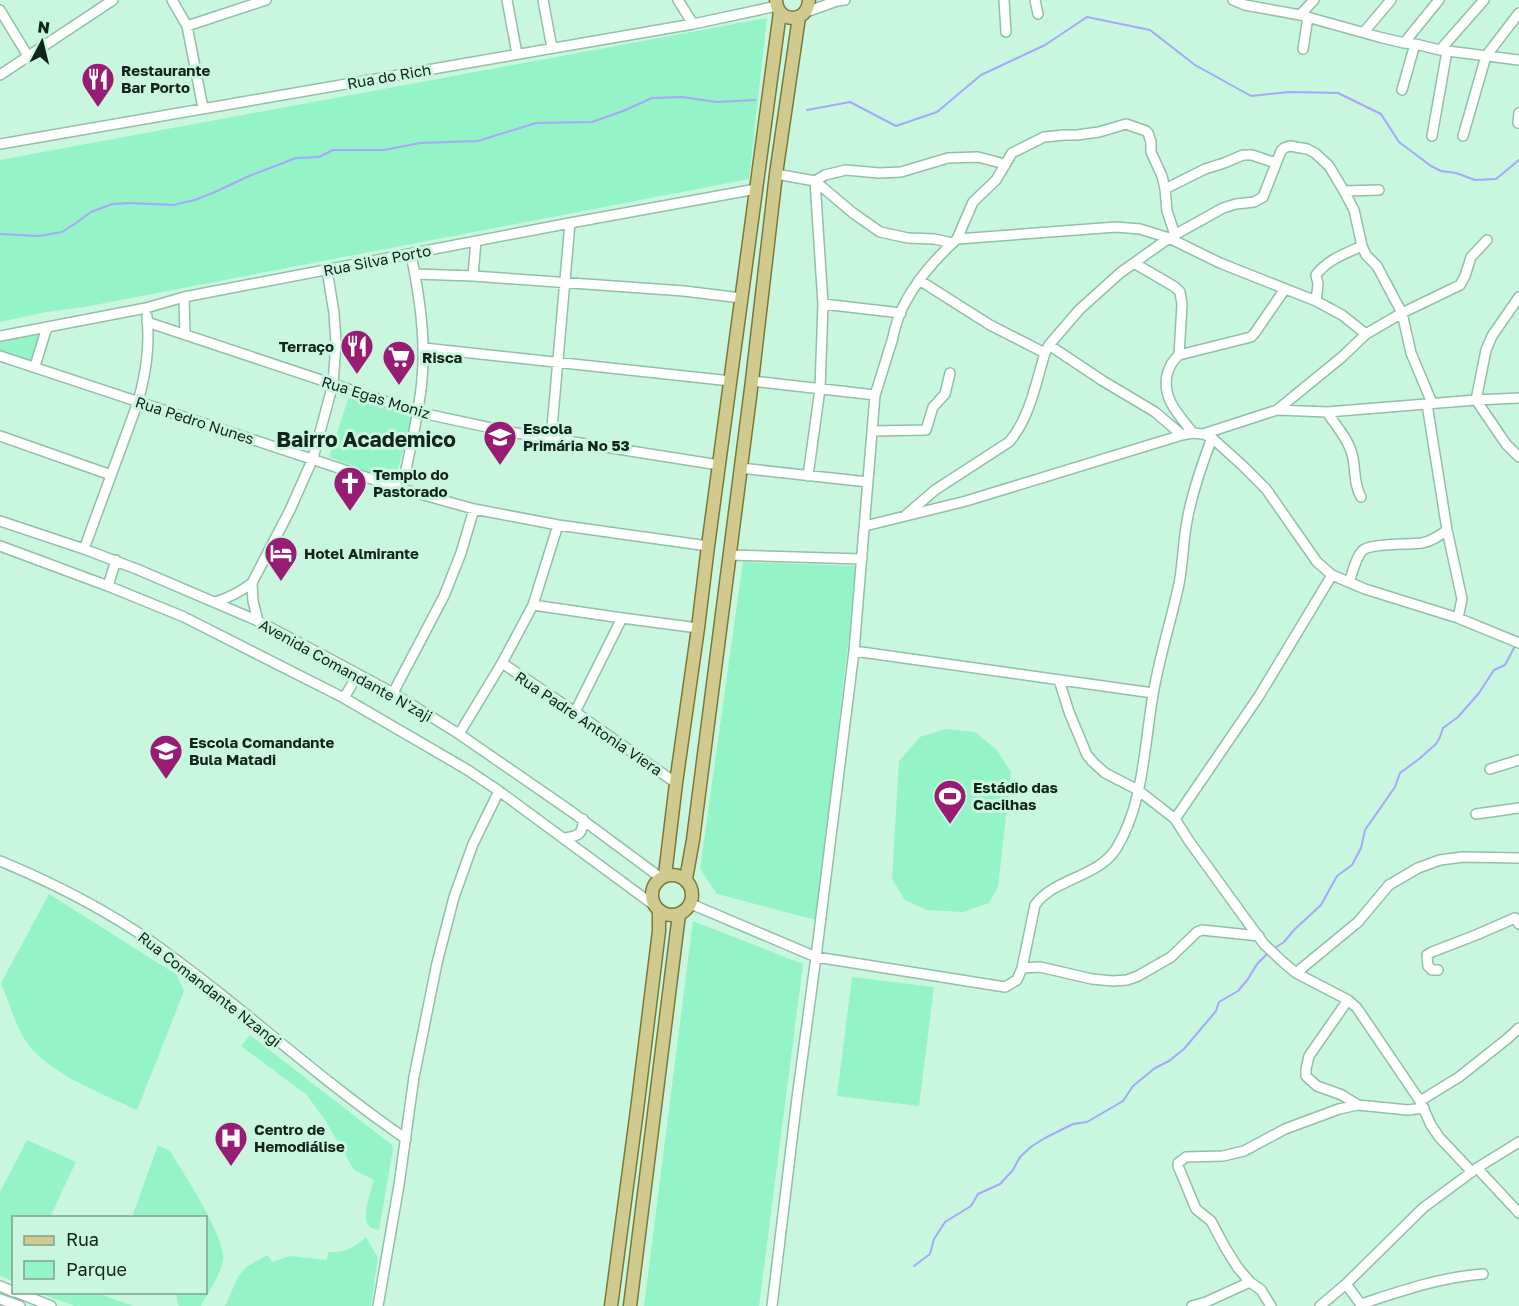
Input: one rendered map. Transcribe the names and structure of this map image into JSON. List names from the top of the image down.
{
  "streets": {
    "street": [
      "Rua do Rich",
      "Rua Silva Porto",
      "Rua Egas Moniz",
      "Rua Pedro Nunes",
      "Avenida Comandante N'zaji",
      "Rua Padre Antonia Viera",
      "Rua Comandante Nzangi"
    ]
  },
  "districts": ["Bairro Academico"],
  "places": {
    "restaurant": ["Restaurante Bar Porto", "Terraço"],
    "supermarket": ["Risca"],
    "school or university": ["Escola Primária No 53", "Escola Comandante Bula Matadi"],
    "church": ["Templo do Pastorado"],
    "hotel": ["Hotel Almirante"],
    "sports": ["Estádio das Cacilhas"],
    "hospital": ["Centro de Hemodiálise"]
  },
  "legend": ["Rua", "Parque"],
  "north": "top"
}
